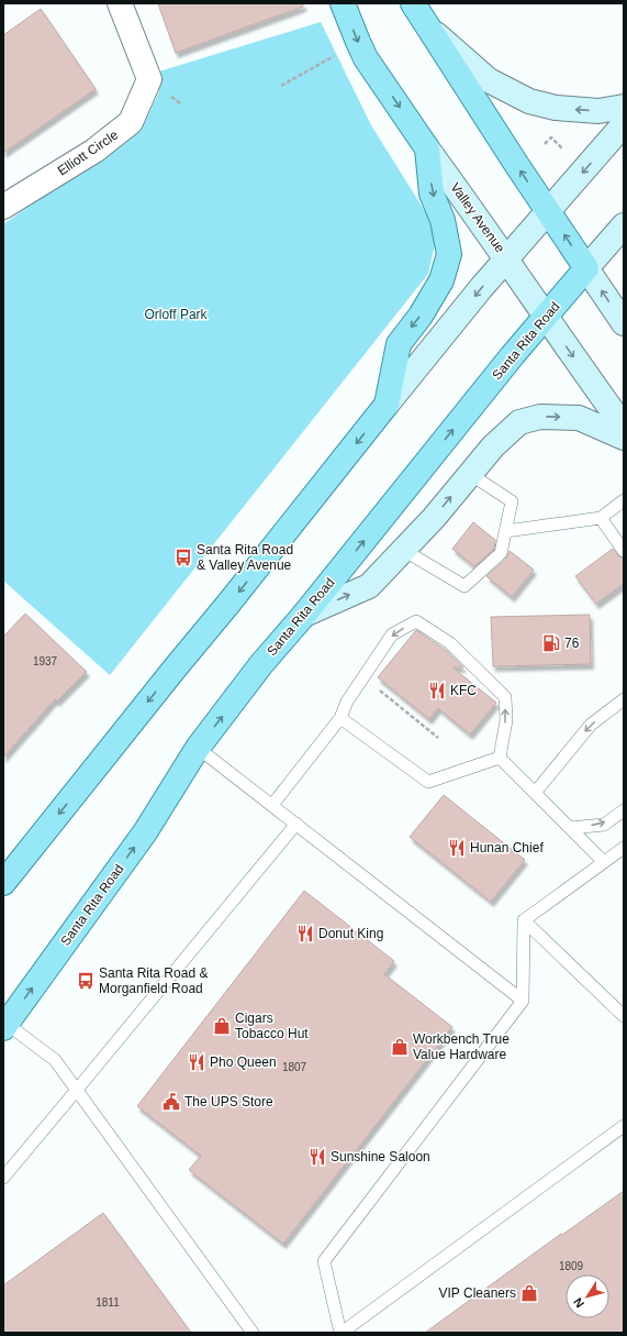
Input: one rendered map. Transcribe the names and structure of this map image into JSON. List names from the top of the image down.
{
  "streets": {
    "main road": ["Valley Avenue", "Santa Rita Road"],
    "street": ["Elliott Circle"]
  },
  "crossings": [
    ["Valley Avenue", "Santa Rita Road"]
  ],
  "parks": ["Orloff Park"],
  "places": {
    "bus stop": ["Santa Rita Road & Valley Avenue", "Santa Rita Road & Morganfield Road"],
    "fuel station": ["76"],
    "restaurant": [
      "KFC",
      "Hunan Chief",
      "Donut King",
      "Pho Queen",
      "Sunshine Saloon"
    ],
    "shop": ["Cigars Tobacco Hut", "Workbench True Value Hardware", "VIP Cleaners"],
    "public building": ["The UPS Store"]
  },
  "house_numbers": [
    "1937",
    "1807",
    "1809",
    "1811"
  ],
  "north": "bottom left"
}
